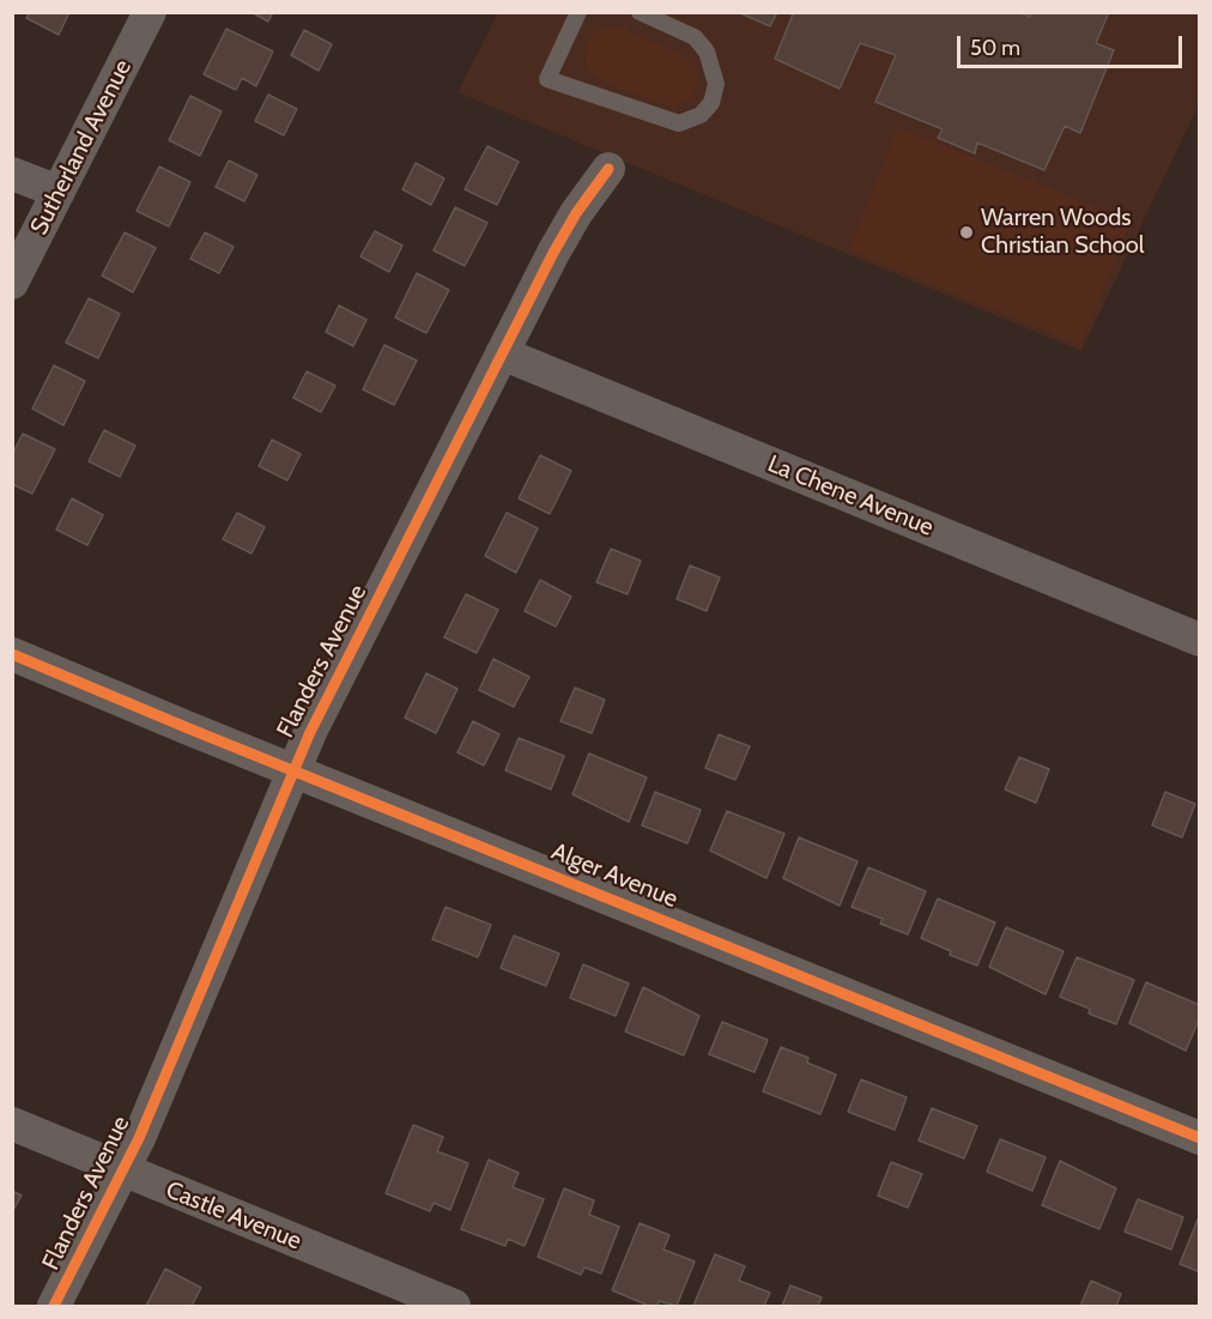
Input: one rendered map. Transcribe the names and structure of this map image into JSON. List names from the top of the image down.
{
  "streets": {
    "street": [
      "Sutherland Avenue",
      "La Chene Avenue",
      "Flanders Avenue",
      "Alger Avenue",
      "Castle Avenue"
    ]
  },
  "crossings": [
    ["La Chene Avenue", "Flanders Avenue"],
    ["Flanders Avenue", "Alger Avenue"],
    ["Flanders Avenue", "Castle Avenue"]
  ],
  "places": ["Warren Woods Christian School"],
  "scale_bar": "50 m"
}
